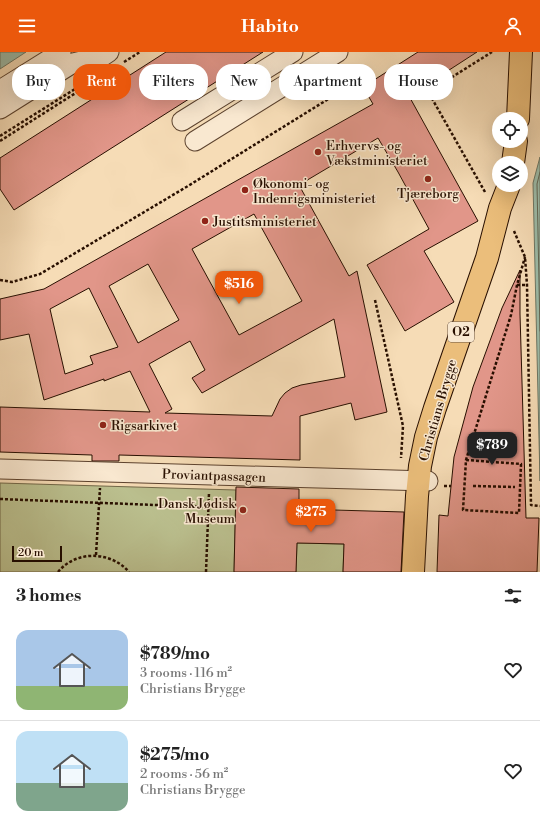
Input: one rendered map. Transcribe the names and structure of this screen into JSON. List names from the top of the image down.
{
  "streets": {
    "main road": ["O2", "Christians Brygge"],
    "street": ["Proviantpassagen"]
  },
  "crossings": [
    ["Christians Brygge", "Proviantpassagen"]
  ],
  "places": [
    "Erhvervs- og Vækstministeriet",
    "Tjæreborg",
    "Økonomi- og Indenrigsministeriet",
    "Justitsministeriet",
    "Rigsarkivet",
    "Dansk Jødisk Museum"
  ],
  "scale_bar": "20 m",
  "page": {
    "header": "Habito",
    "chip": [
      "Buy",
      "Rent",
      "Filters",
      "New",
      "Apartment",
      "House"
    ],
    "price": ["$516", "$789", "$275"],
    "scale": "20 m",
    "heading": "3 homes",
    "list": [
      {
        "name": "$789/mo",
        "note": "3 rooms · 116 m² · Christians Brygge"
      },
      {
        "name": "$275/mo",
        "note": "2 rooms · 56 m² · Christians Brygge"
      }
    ]
  }
}
